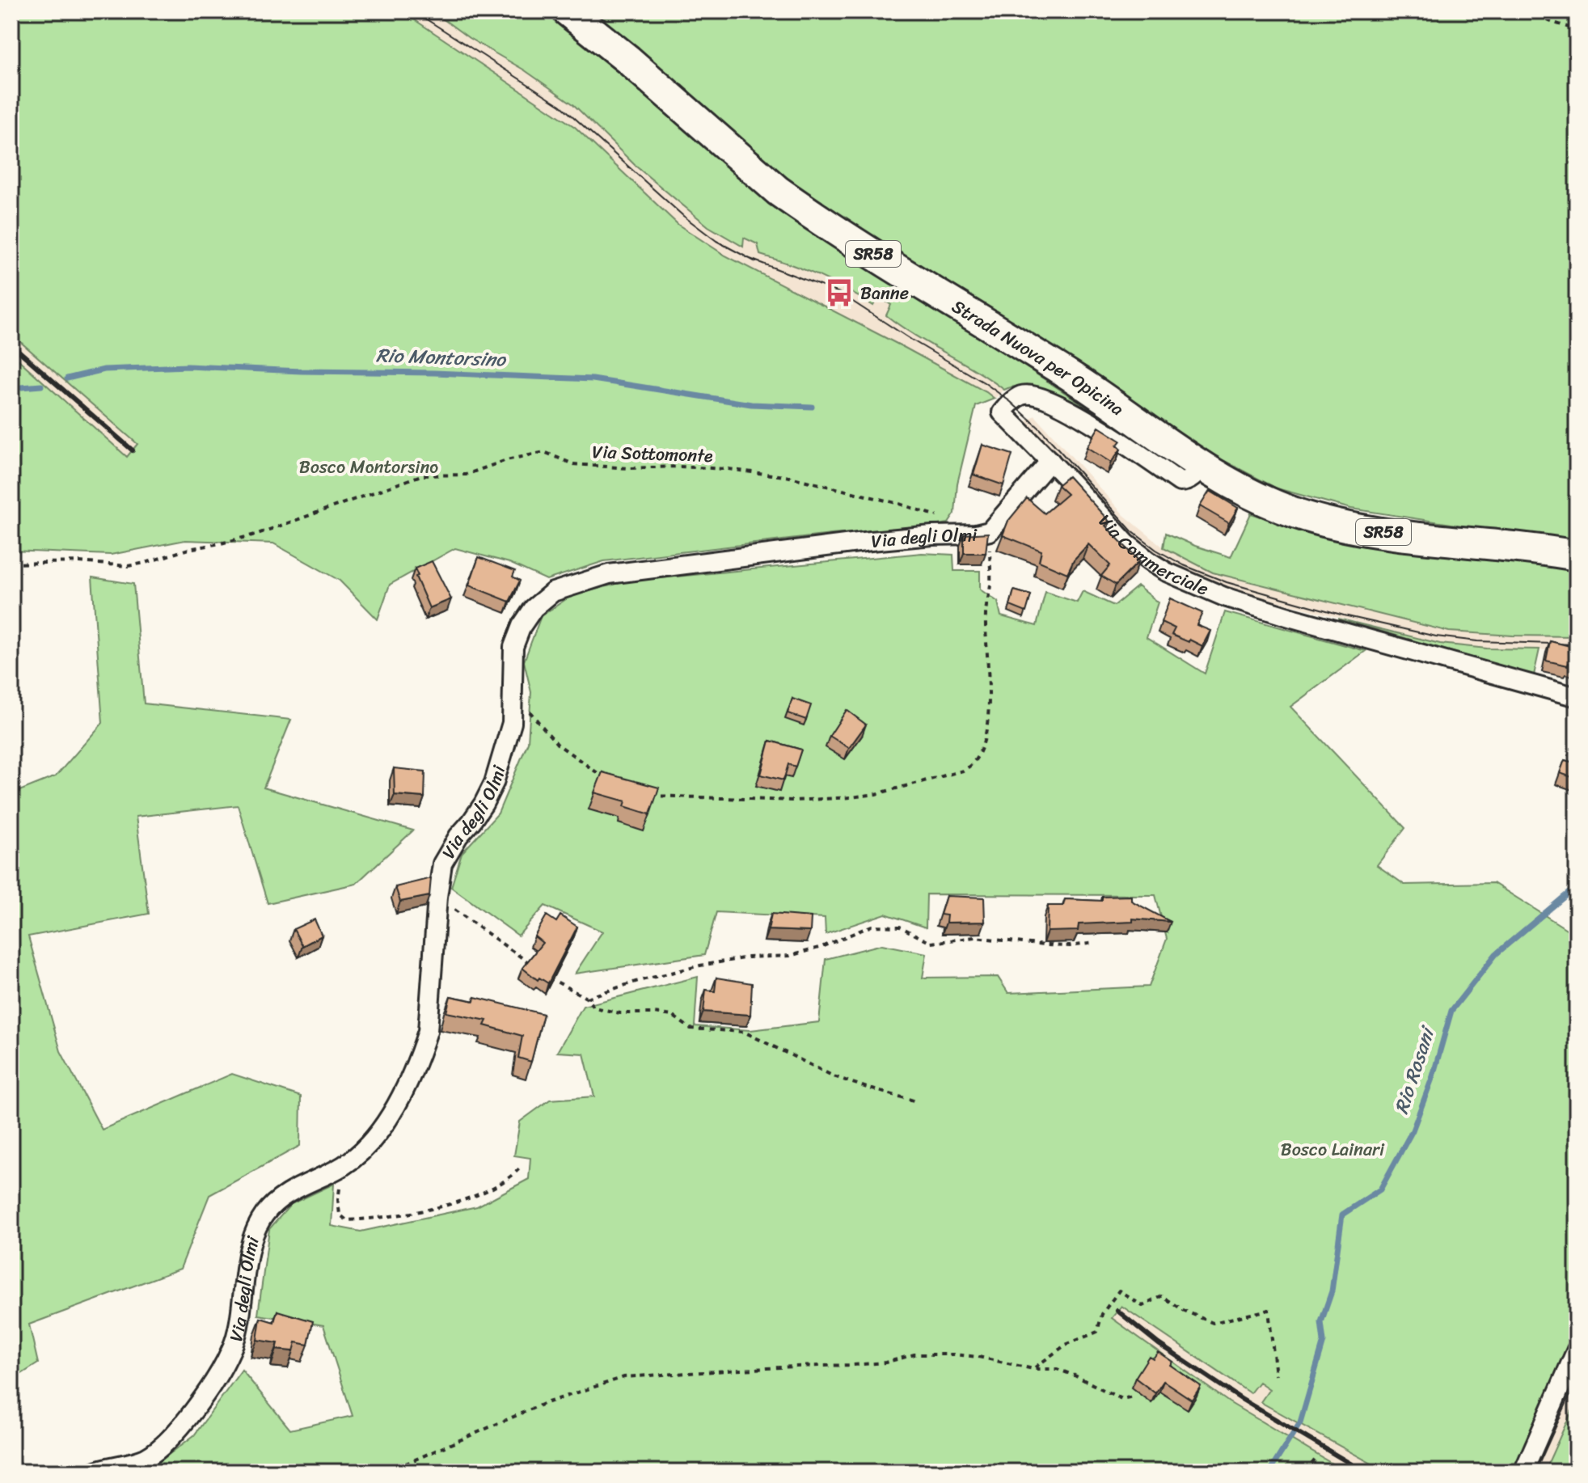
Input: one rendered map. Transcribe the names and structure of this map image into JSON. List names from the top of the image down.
{
  "streets": {
    "main road": ["SR58", "Strada Nuova per Opicina"],
    "street": ["Via degli Olmi", "Via Commerciale"],
    "path": ["Via Sottomonte"]
  },
  "crossings": [
    ["Strada Nuova per Opicina", "Via Commerciale"],
    ["Via degli Olmi", "Via Commerciale"]
  ],
  "water": ["Rio Montorsino", "Rio Rosani"],
  "parks": ["Bosco Montorsino", "Bosco Lainari"],
  "places": {
    "bus stop": ["Banne"]
  }
}
